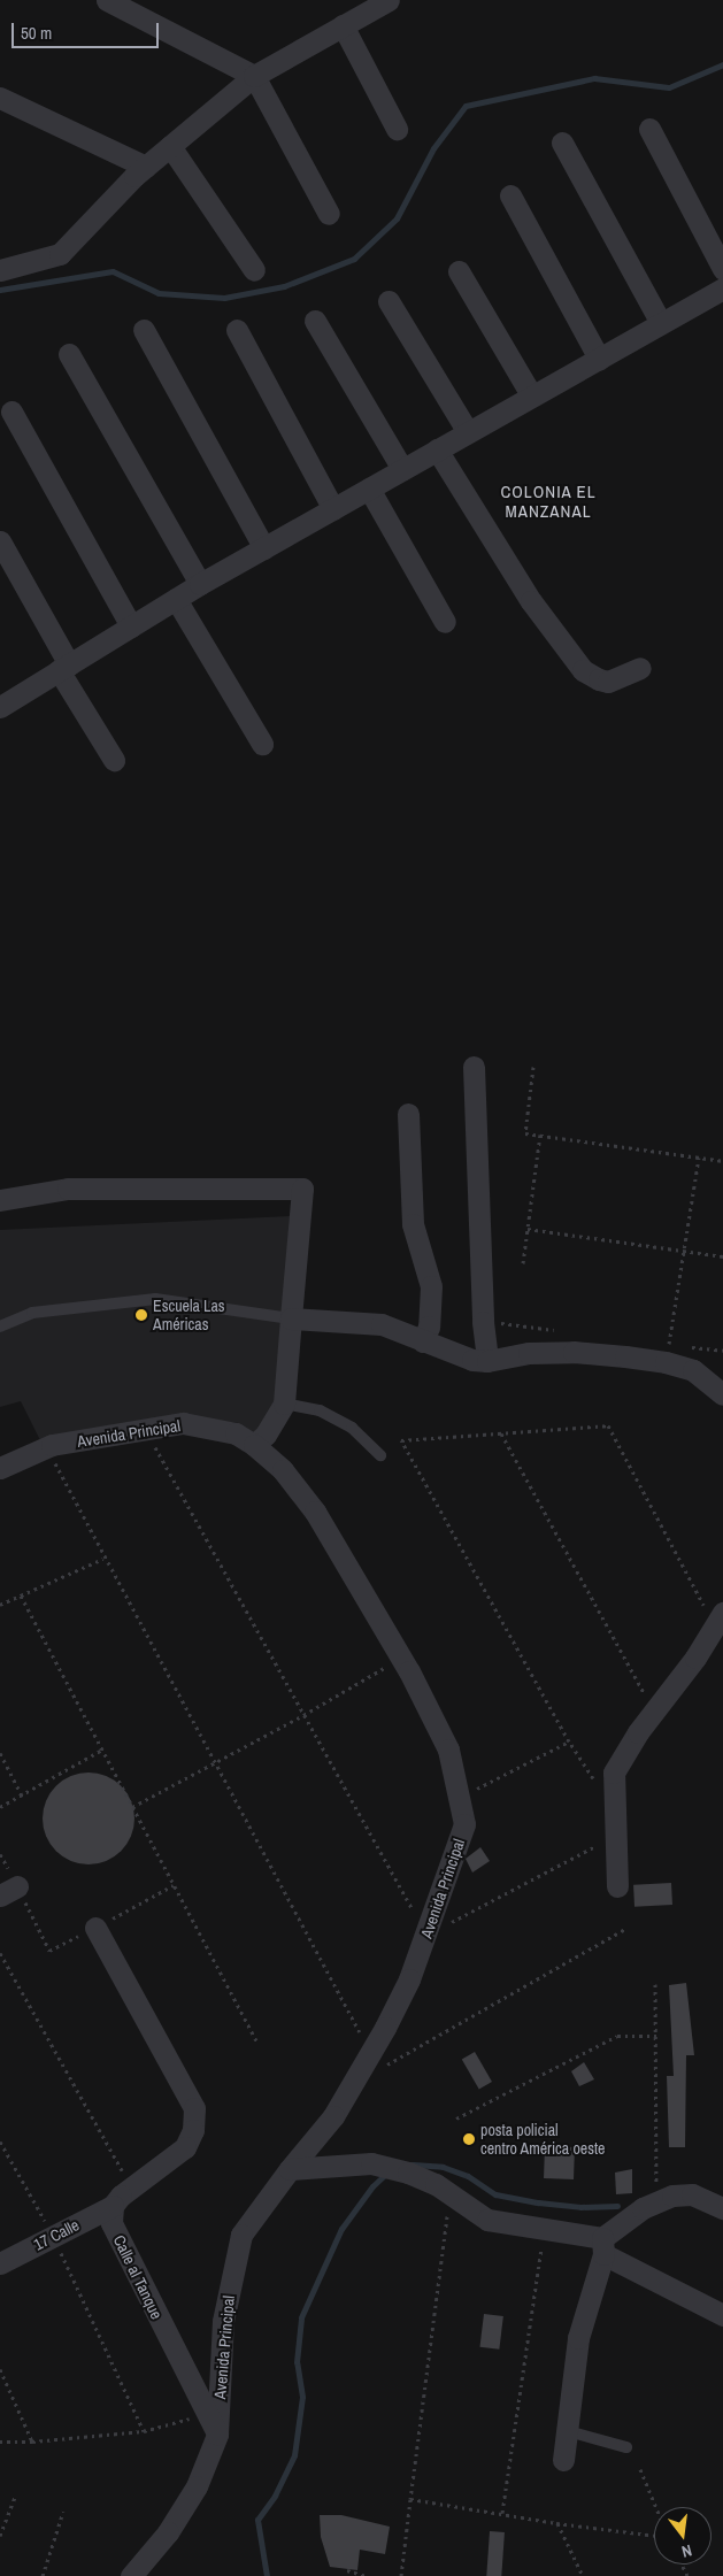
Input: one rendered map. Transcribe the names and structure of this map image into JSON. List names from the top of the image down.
{
  "streets": {
    "street": ["Avenida Principal", "17 Calle", "Calle al Tanque"]
  },
  "crossings": [
    ["Avenida Principal", "Calle al Tanque"],
    ["17 Calle", "Calle al Tanque"]
  ],
  "districts": ["COLONIA EL MANZANAL"],
  "places": ["Escuela Las Américas", "posta policial centro América oeste"],
  "scale_bar": "50 m",
  "north": "bottom"
}
